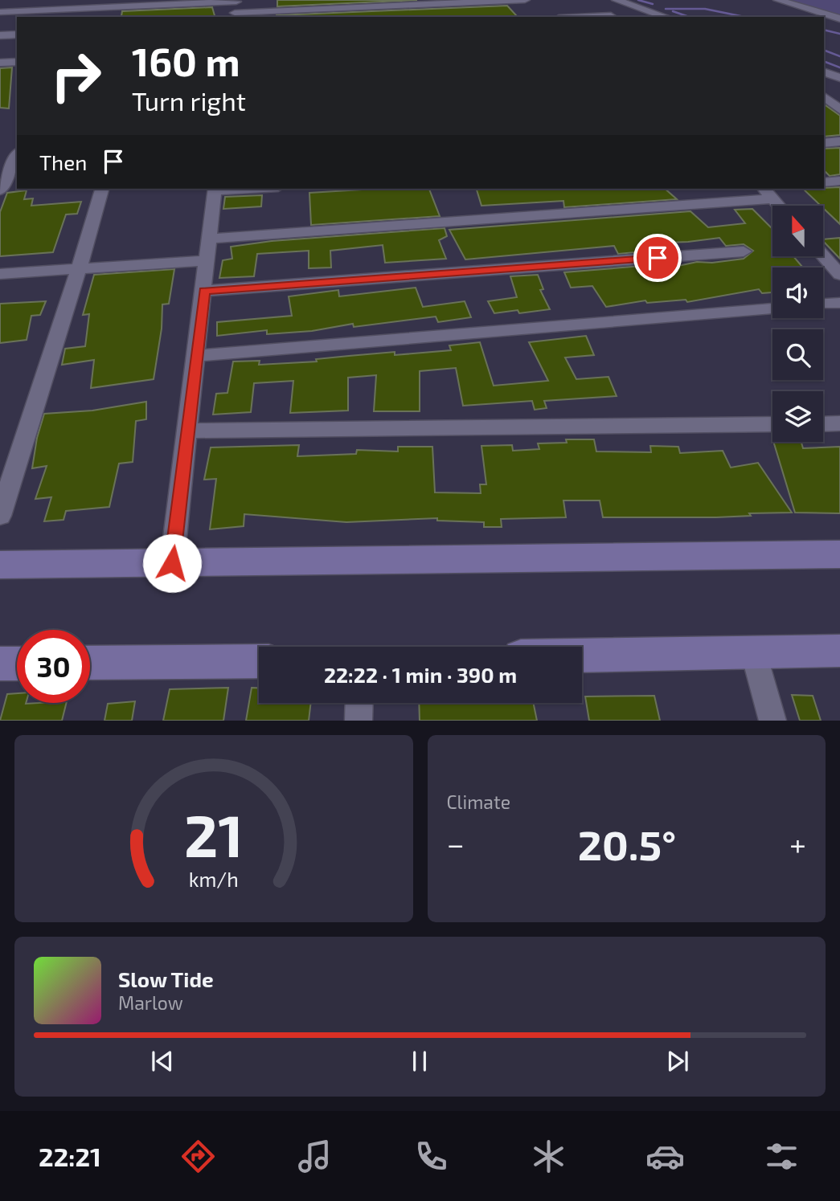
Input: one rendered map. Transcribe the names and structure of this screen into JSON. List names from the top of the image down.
{
  "north": "top",
  "page": {
    "turn": ["160 m", "Turn right"],
    "then": "Then",
    "limit": "30",
    "trip": "22:22 · 1 min · 390 m",
    "tile": "Climate",
    "heat": ["−", "20.5°", "+"],
    "song": ["Slow Tide", "Marlow"],
    "tabs": "22:21",
    "gauge": ["21", "km/h"]
  }
}
